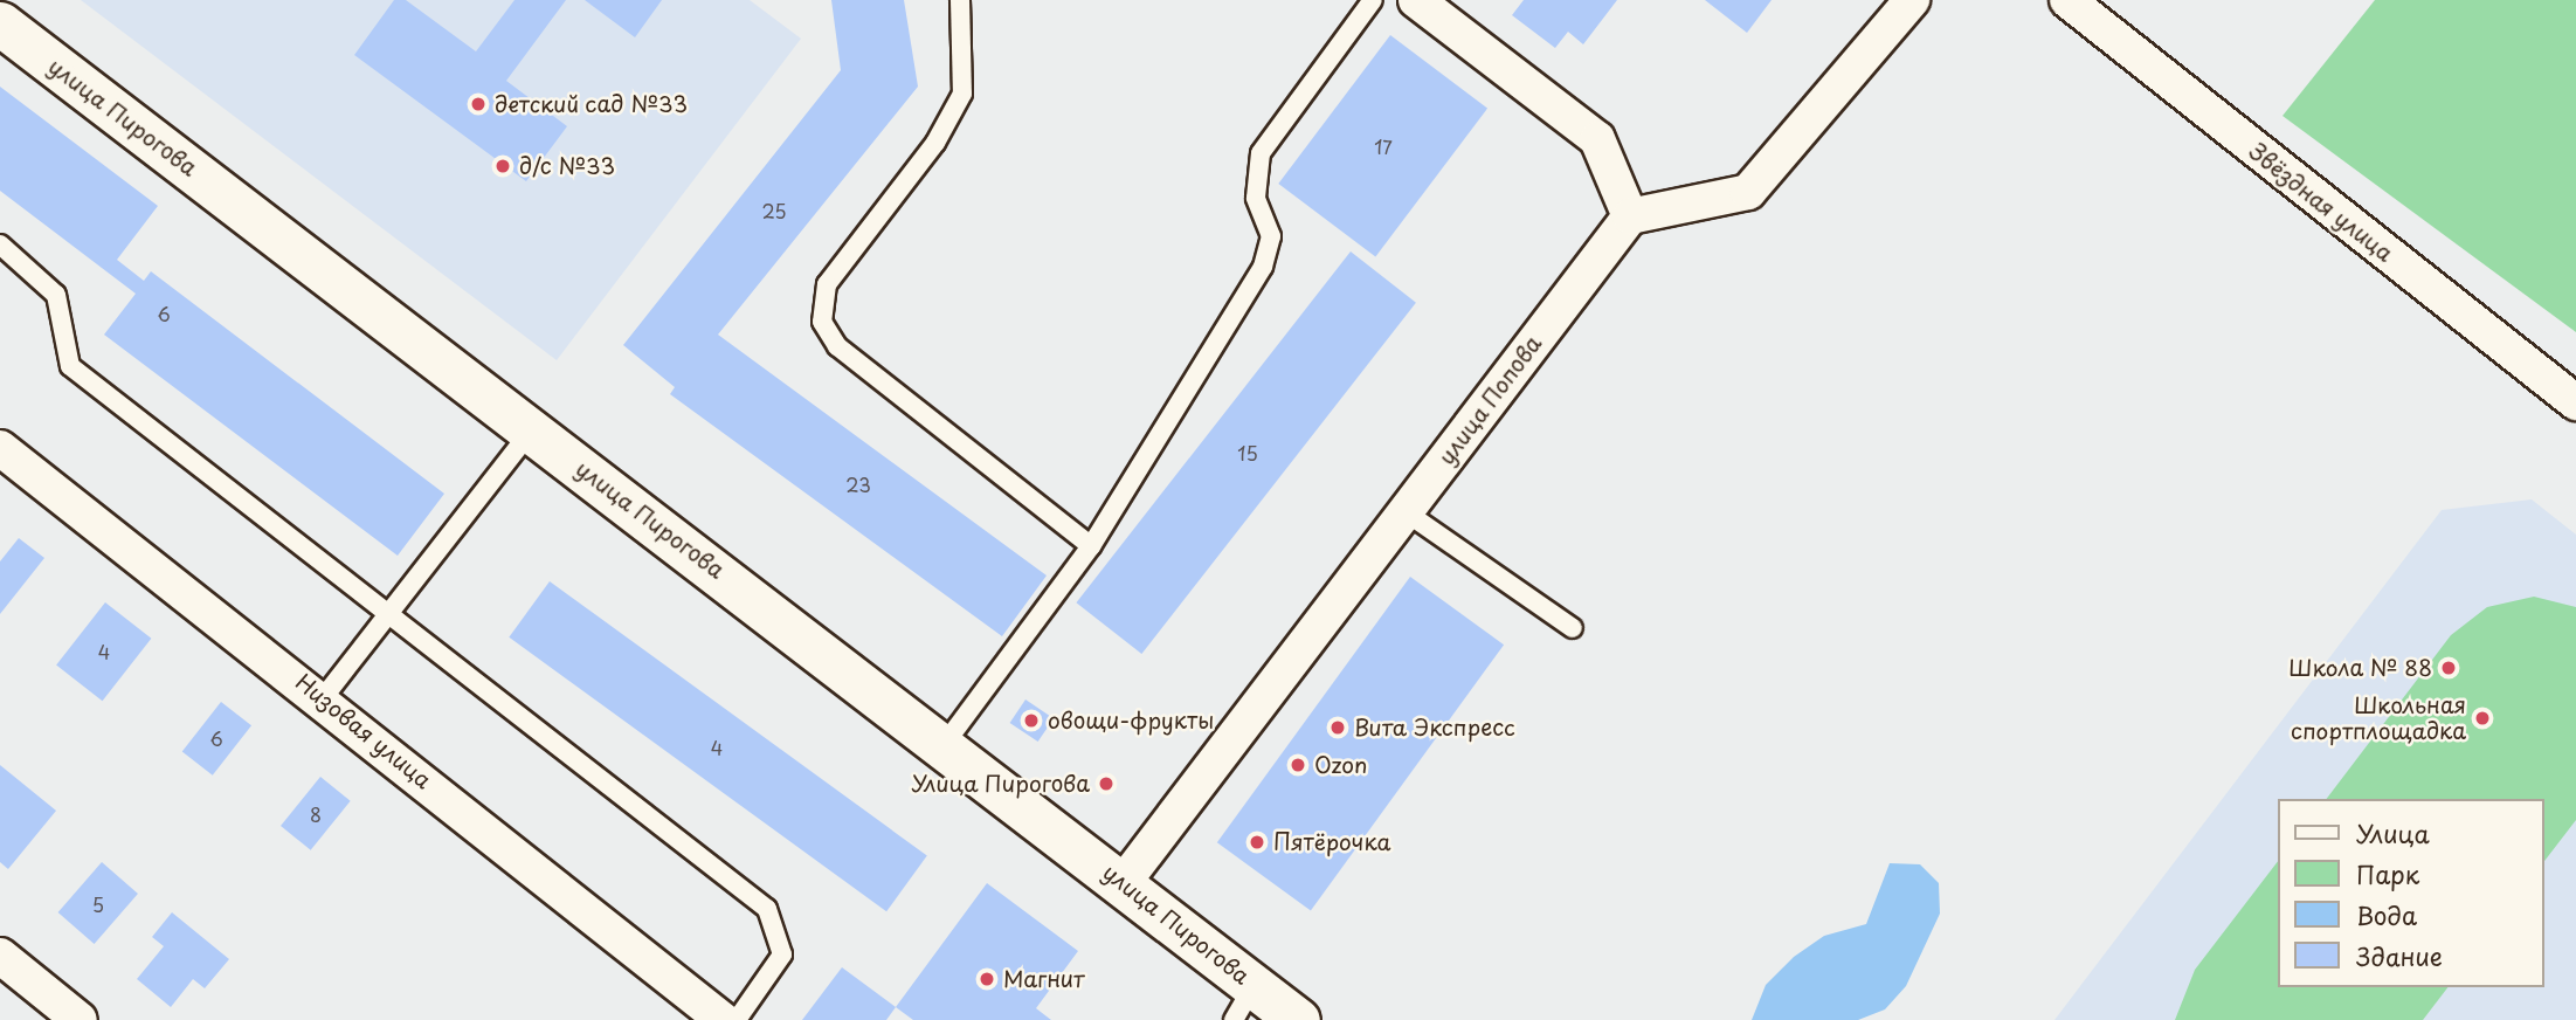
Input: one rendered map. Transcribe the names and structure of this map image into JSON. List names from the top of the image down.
{
  "streets": {
    "street": [
      "улица Пирогова",
      "Звёздная улица",
      "улица Попова",
      "Низовая улица"
    ]
  },
  "crossings": [
    ["улица Пирогова", "улица Попова"]
  ],
  "places": [
    "детский сад №33",
    "д/с №33",
    "Школа № 88",
    "Школьная спортплощадка",
    "овощи-фрукты",
    "Вита Экспресс",
    "Ozon",
    "Улица Пирогова",
    "Пятёрочка",
    "Магнит"
  ],
  "house_numbers": [
    "17",
    "25",
    "6",
    "15",
    "23",
    "4",
    "6",
    "4",
    "8",
    "5"
  ],
  "legend": [
    "Улица",
    "Парк",
    "Вода",
    "Здание"
  ]
}
